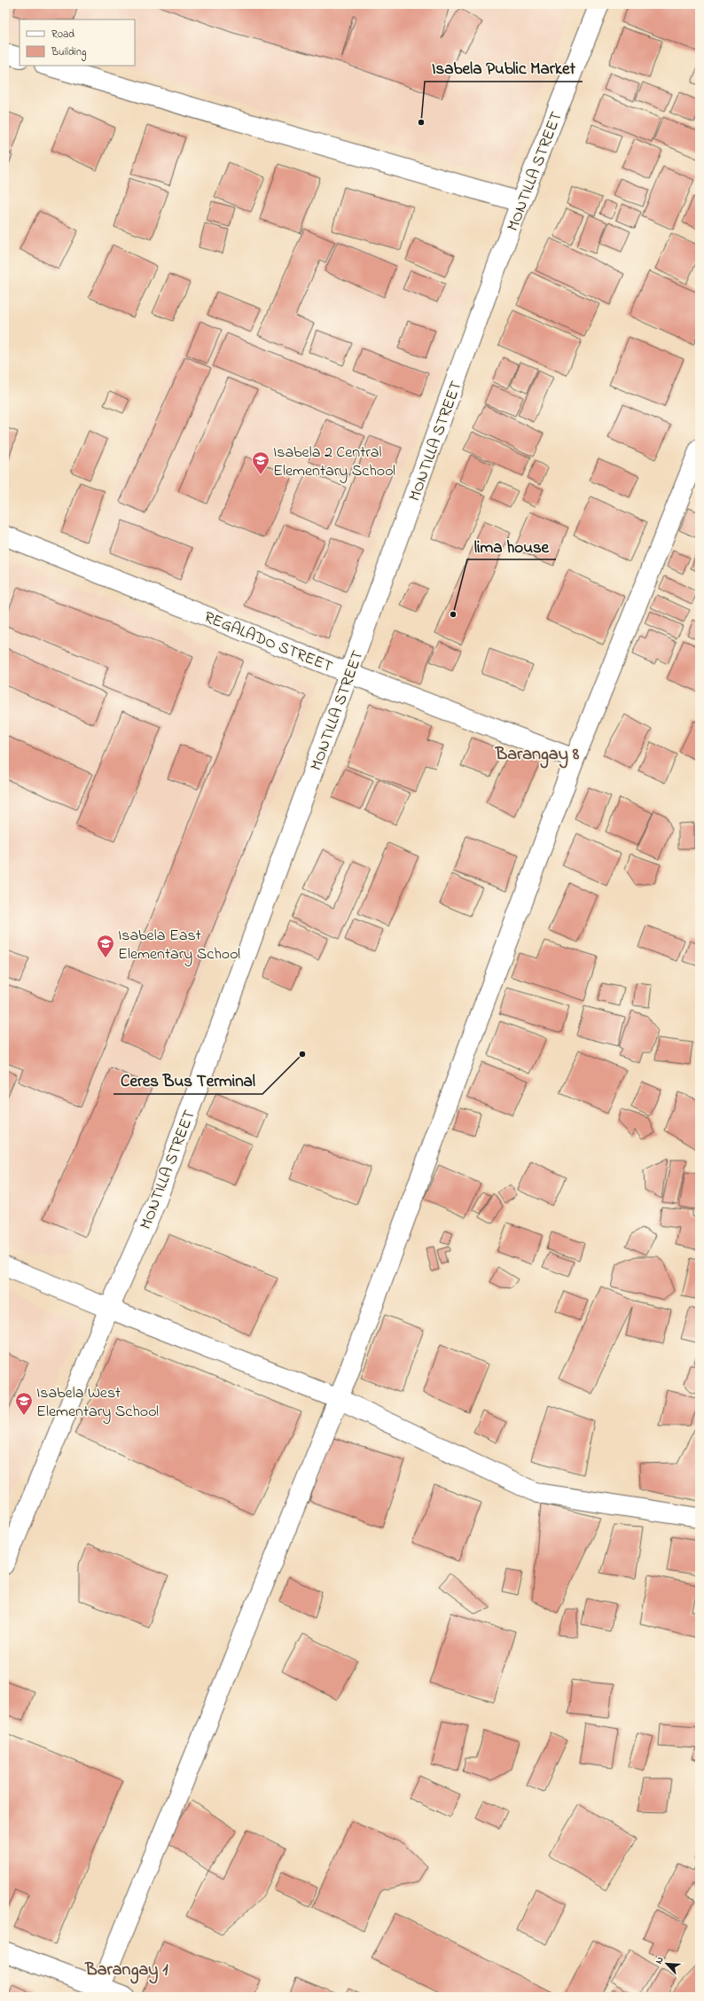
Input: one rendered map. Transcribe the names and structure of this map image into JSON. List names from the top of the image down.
{
  "streets": {
    "street": ["MONTILLA STREET", "REGALADO STREET"]
  },
  "crossings": [
    ["MONTILLA STREET", "REGALADO STREET"]
  ],
  "districts": ["Barangay 8", "Barangay 1"],
  "places": {
    "other": ["Isabela Public Market", "lima house", "Ceres Bus Terminal"],
    "school or university": ["Isabela 2 Central Elementary School", "Isabela East Elementary School", "Isabela West Elementary School"]
  },
  "legend": ["Road", "Building"],
  "north": "top left"
}
